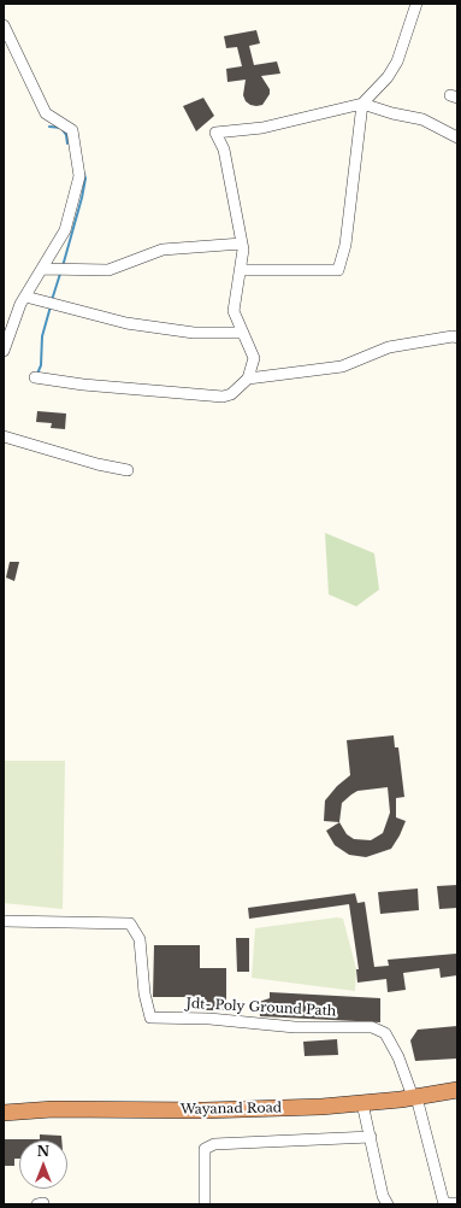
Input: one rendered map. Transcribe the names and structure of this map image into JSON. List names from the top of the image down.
{
  "streets": {
    "highway": ["Wayanad Road"],
    "street": ["Jdt- Poly Ground Path"]
  },
  "crossings": [
    ["Jdt- Poly Ground Path", "Wayanad Road"]
  ],
  "north": "top"
}
